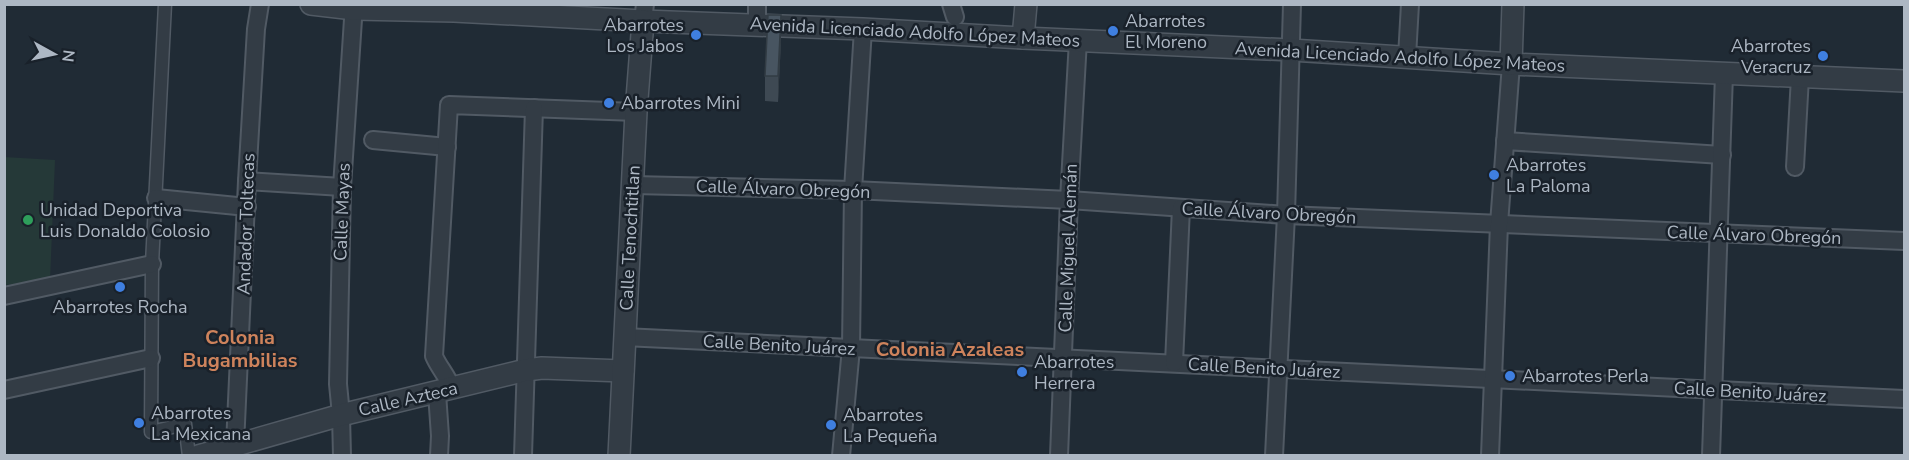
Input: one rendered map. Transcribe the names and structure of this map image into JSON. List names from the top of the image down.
{
  "streets": {
    "street": [
      "Avenida Licenciado Adolfo López Mateos",
      "Calle Álvaro Obregón",
      "Calle Mayas",
      "Andador Toltecas",
      "Calle Tenochtitlan",
      "Calle Miguel Alemán",
      "Calle Benito Juárez",
      "Calle Azteca"
    ]
  },
  "crossings": [
    ["Avenida Licenciado Adolfo López Mateos", "Calle Mayas"],
    ["Avenida Licenciado Adolfo López Mateos", "Calle Tenochtitlan"],
    ["Avenida Licenciado Adolfo López Mateos", "Calle Miguel Alemán"],
    ["Calle Álvaro Obregón", "Calle Tenochtitlan"],
    ["Calle Álvaro Obregón", "Calle Miguel Alemán"],
    ["Calle Mayas", "Calle Azteca"],
    ["Andador Toltecas", "Calle Azteca"],
    ["Calle Tenochtitlan", "Calle Benito Juárez"],
    ["Calle Tenochtitlan", "Calle Azteca"],
    ["Calle Miguel Alemán", "Calle Benito Juárez"]
  ],
  "districts": ["Colonia Bugambilias", "Colonia Azaleas"],
  "places": [
    "Abarrotes El Moreno",
    "Abarrotes Los Jabos",
    "Abarrotes Veracruz",
    "Abarrotes Mini",
    "Abarrotes La Paloma",
    "Unidad Deportiva Luis Donaldo Colosio",
    "Abarrotes Rocha",
    "Abarrotes Herrera",
    "Abarrotes Perla",
    "Abarrotes La Mexicana",
    "Abarrotes La Pequeña"
  ],
  "north": "right"
}
